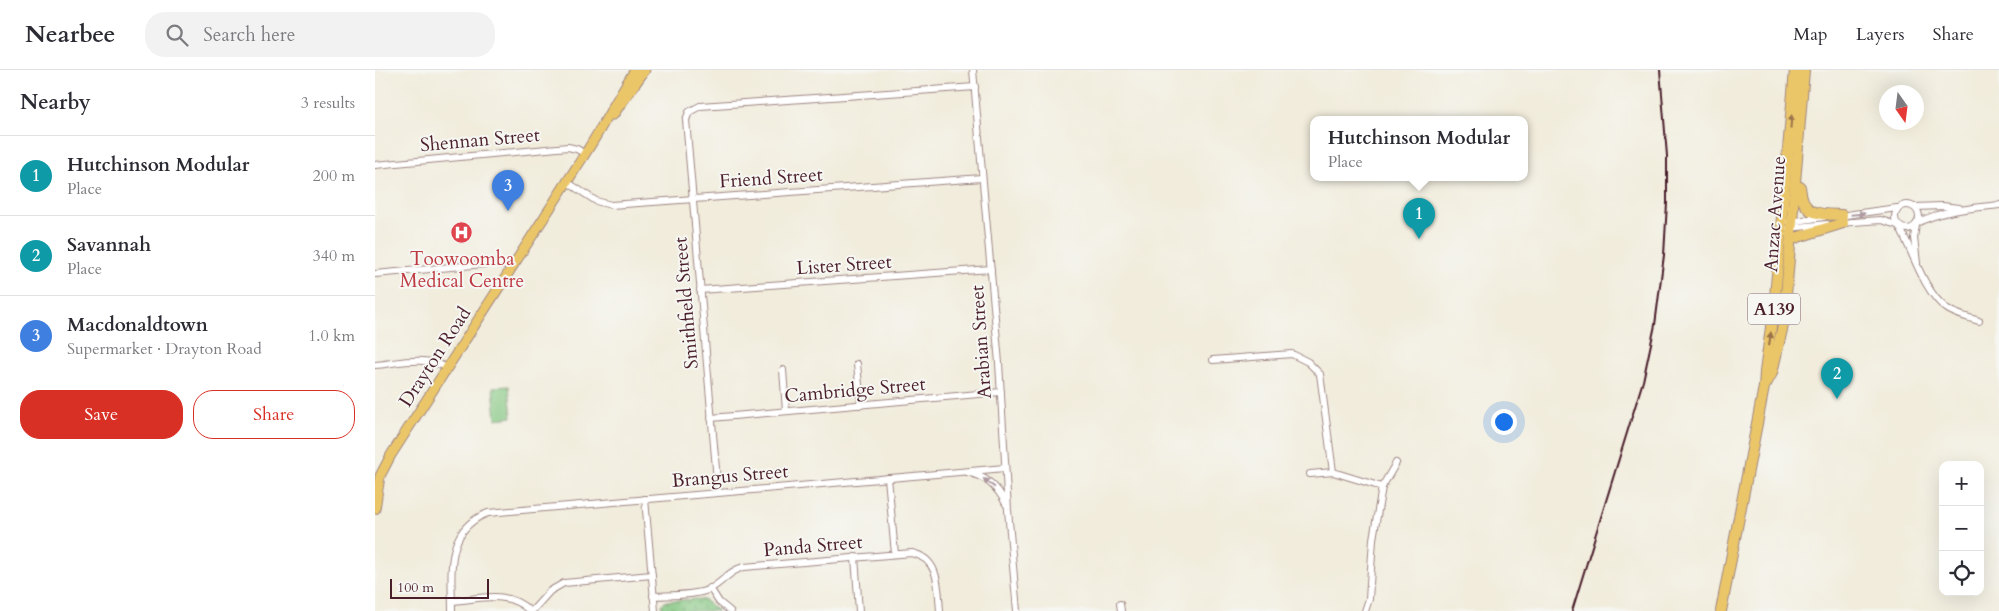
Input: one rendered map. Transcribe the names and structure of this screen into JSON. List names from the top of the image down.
{
  "streets": {
    "highway": ["Anzac Avenue", "A139"],
    "main road": ["Drayton Road"],
    "street": [
      "Shennan Street",
      "Friend Street",
      "Lister Street",
      "Smithfield Street",
      "Arabian Street",
      "Cambridge Street",
      "Brangus Street",
      "Panda Street"
    ]
  },
  "crossings": [
    ["Shennan Street", "Drayton Road"],
    ["Friend Street", "Smithfield Street"],
    ["Friend Street", "Arabian Street"],
    ["Friend Street", "Drayton Road"],
    ["Lister Street", "Smithfield Street"],
    ["Lister Street", "Arabian Street"],
    ["Smithfield Street", "Arabian Street"],
    ["Smithfield Street", "Cambridge Street"],
    ["Smithfield Street", "Brangus Street"],
    ["Arabian Street", "Cambridge Street"],
    ["Arabian Street", "Brangus Street"]
  ],
  "places": {
    "hospital": ["Toowoomba Medical Centre"]
  },
  "scale_bar": "100 m",
  "north": "bottom",
  "page": {
    "header": "Nearbee",
    "search": "Search here",
    "nav": ["Map", "Layers", "Share"],
    "heading": ["Nearby", "3 results"],
    "popup": ["Hutchinson Modular", "Place"],
    "list": [
      {
        "mark": "1",
        "name": "Hutchinson Modular",
        "note": "Place",
        "value": "200 m"
      },
      {
        "mark": "2",
        "name": "Savannah",
        "note": "Place",
        "value": "340 m"
      },
      {
        "mark": "3",
        "name": "Macdonaldtown",
        "note": "Supermarket · Drayton Road",
        "value": "1.0 km"
      }
    ],
    "pins": ["3", "1", "2"],
    "buttons": ["Save", "Share"],
    "map_buttons": ["+", "−"],
    "scale": "100 m"
  }
}
